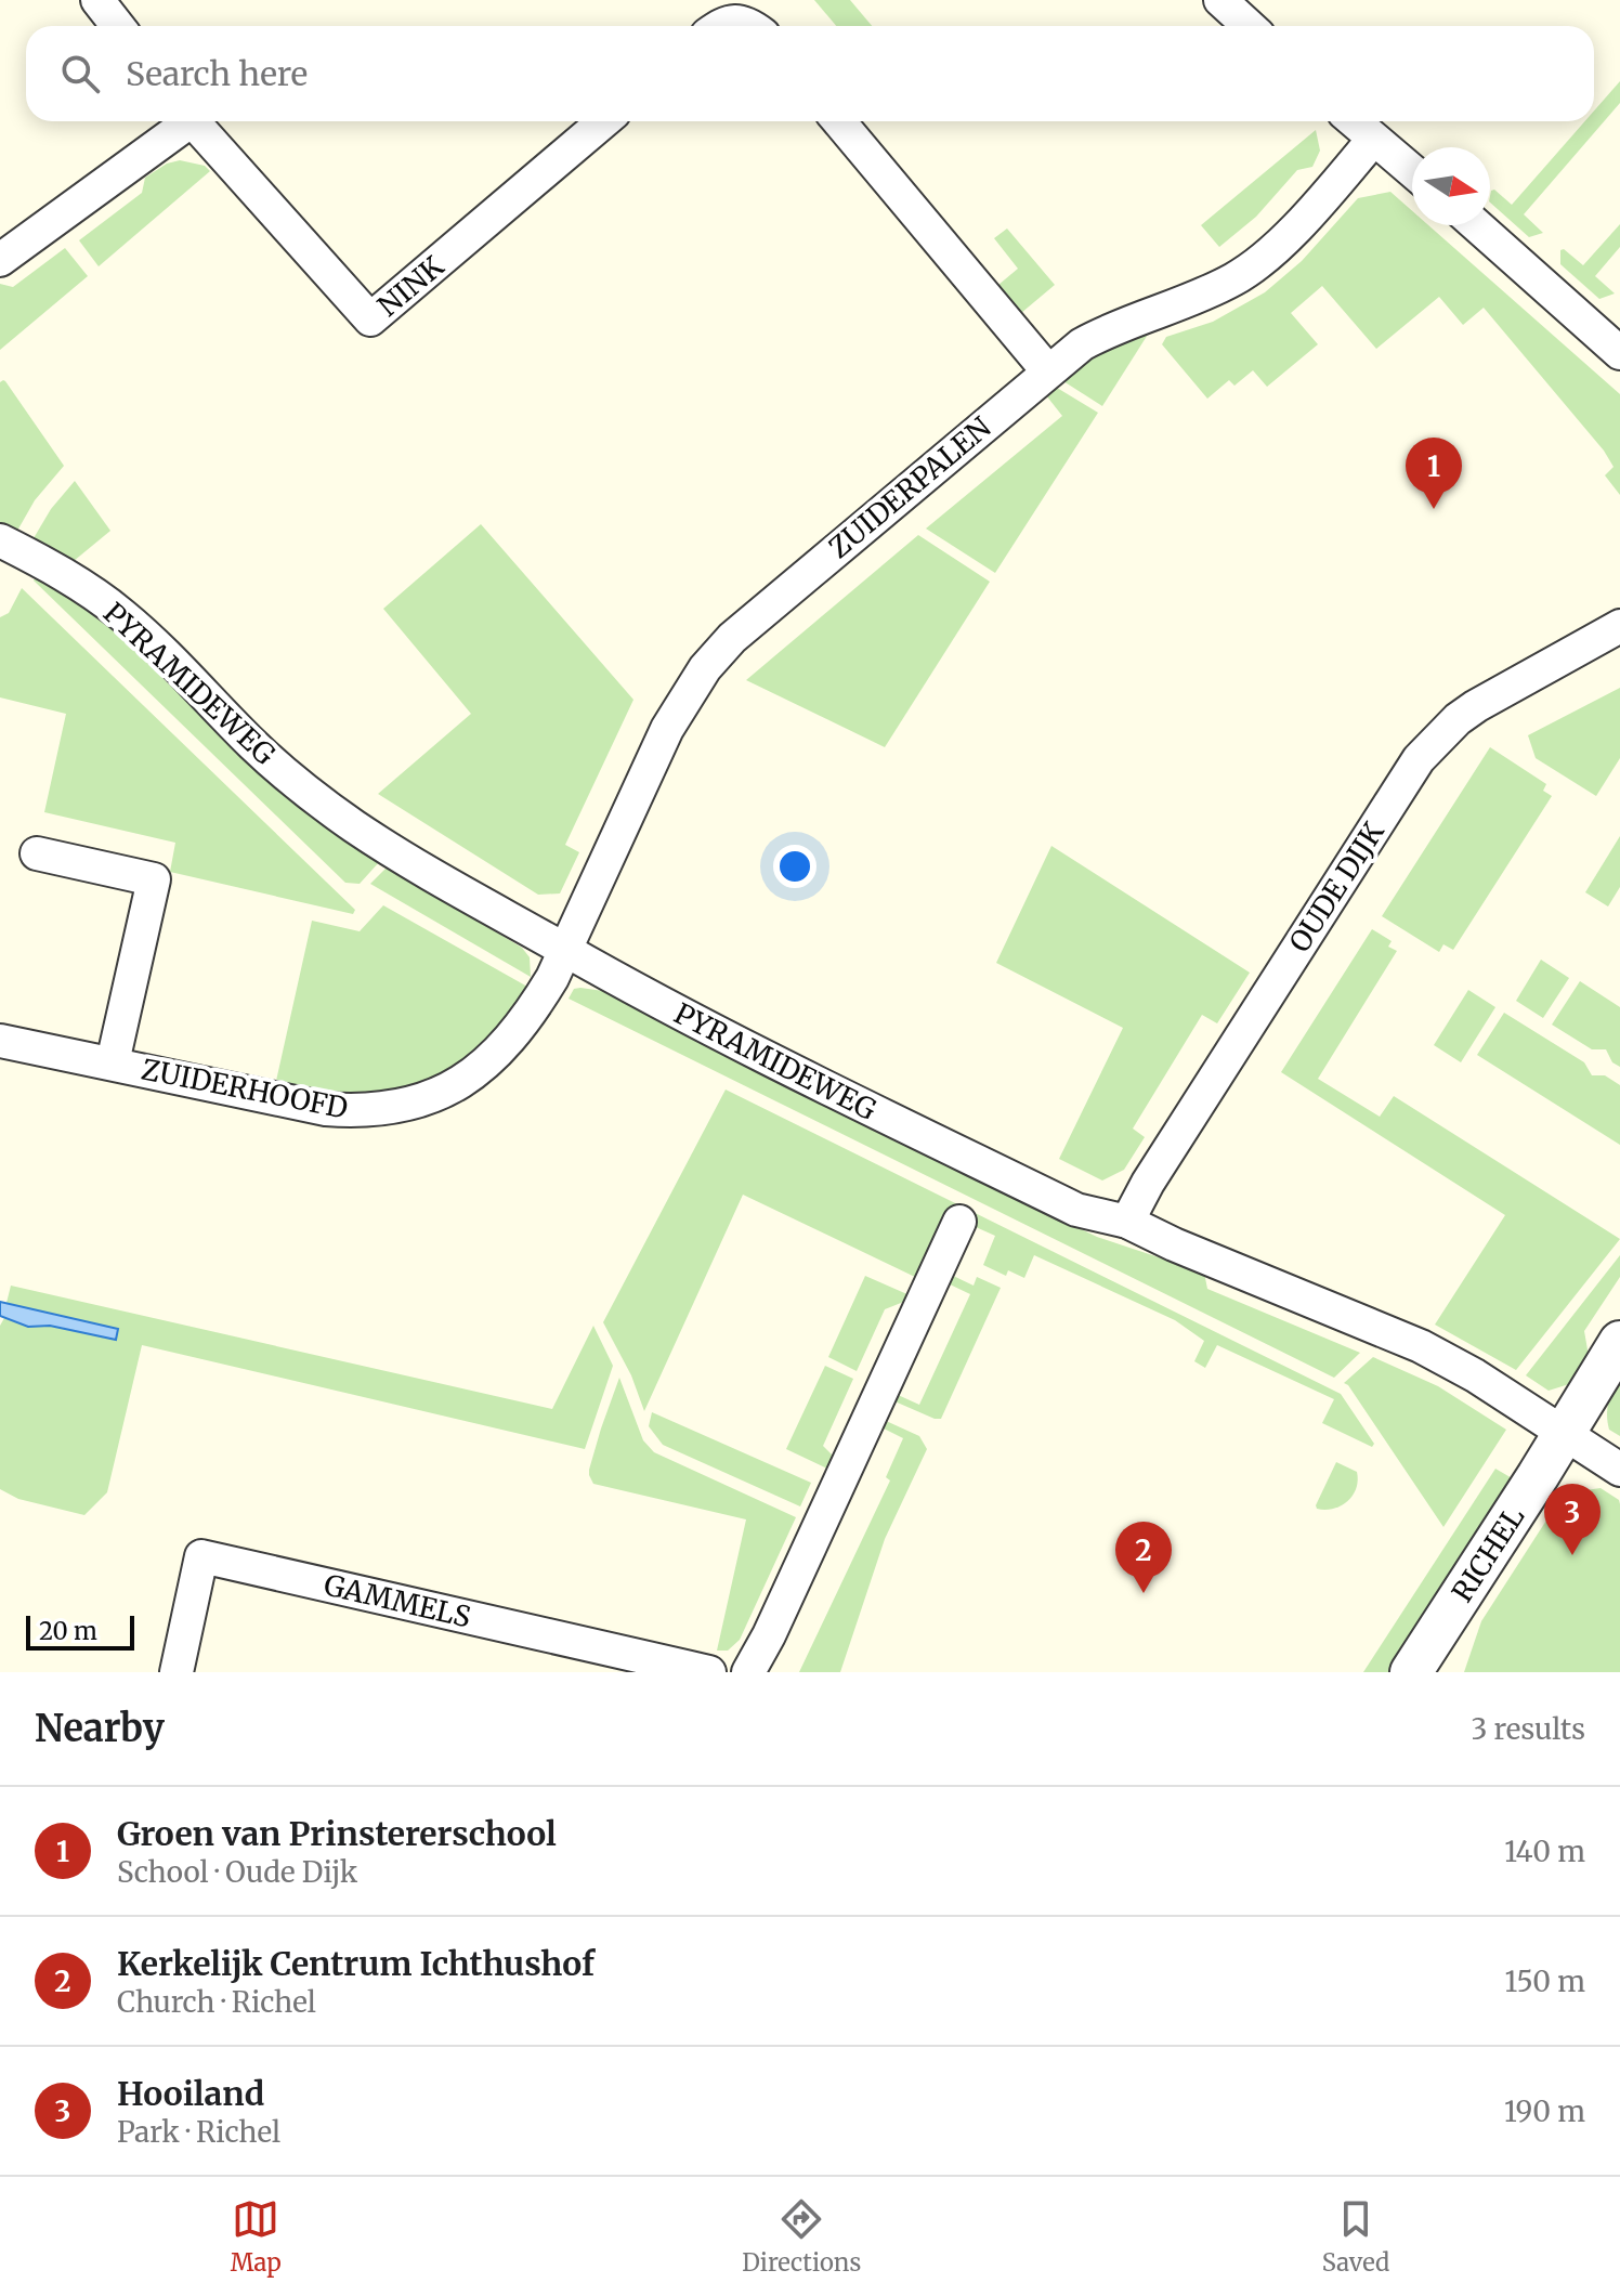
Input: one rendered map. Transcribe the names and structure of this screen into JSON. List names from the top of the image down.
{
  "streets": {
    "street": [
      "NINK",
      "ZUIDERPALEN",
      "PYRAMIDEWEG",
      "OUDE DIJK",
      "ZUIDERHOOFD",
      "RICHEL",
      "GAMMELS"
    ]
  },
  "crossings": [
    ["ZUIDERPALEN", "PYRAMIDEWEG"],
    ["ZUIDERPALEN", "ZUIDERHOOFD"],
    ["PYRAMIDEWEG", "OUDE DIJK"],
    ["PYRAMIDEWEG", "ZUIDERHOOFD"],
    ["PYRAMIDEWEG", "RICHEL"]
  ],
  "scale_bar": "20 m",
  "north": "right",
  "page": {
    "search": "Search here",
    "pins": ["1", "3", "2"],
    "scale": "20 m",
    "heading": ["Nearby", "3 results"],
    "list": [
      {
        "mark": "1",
        "name": "Groen van Prinstererschool",
        "note": "School · Oude Dijk",
        "value": "140 m"
      },
      {
        "mark": "2",
        "name": "Kerkelijk Centrum Ichthushof",
        "note": "Church · Richel",
        "value": "150 m"
      },
      {
        "mark": "3",
        "name": "Hooiland",
        "note": "Park · Richel",
        "value": "190 m"
      }
    ],
    "nav": ["Map", "Directions", "Saved"]
  }
}
